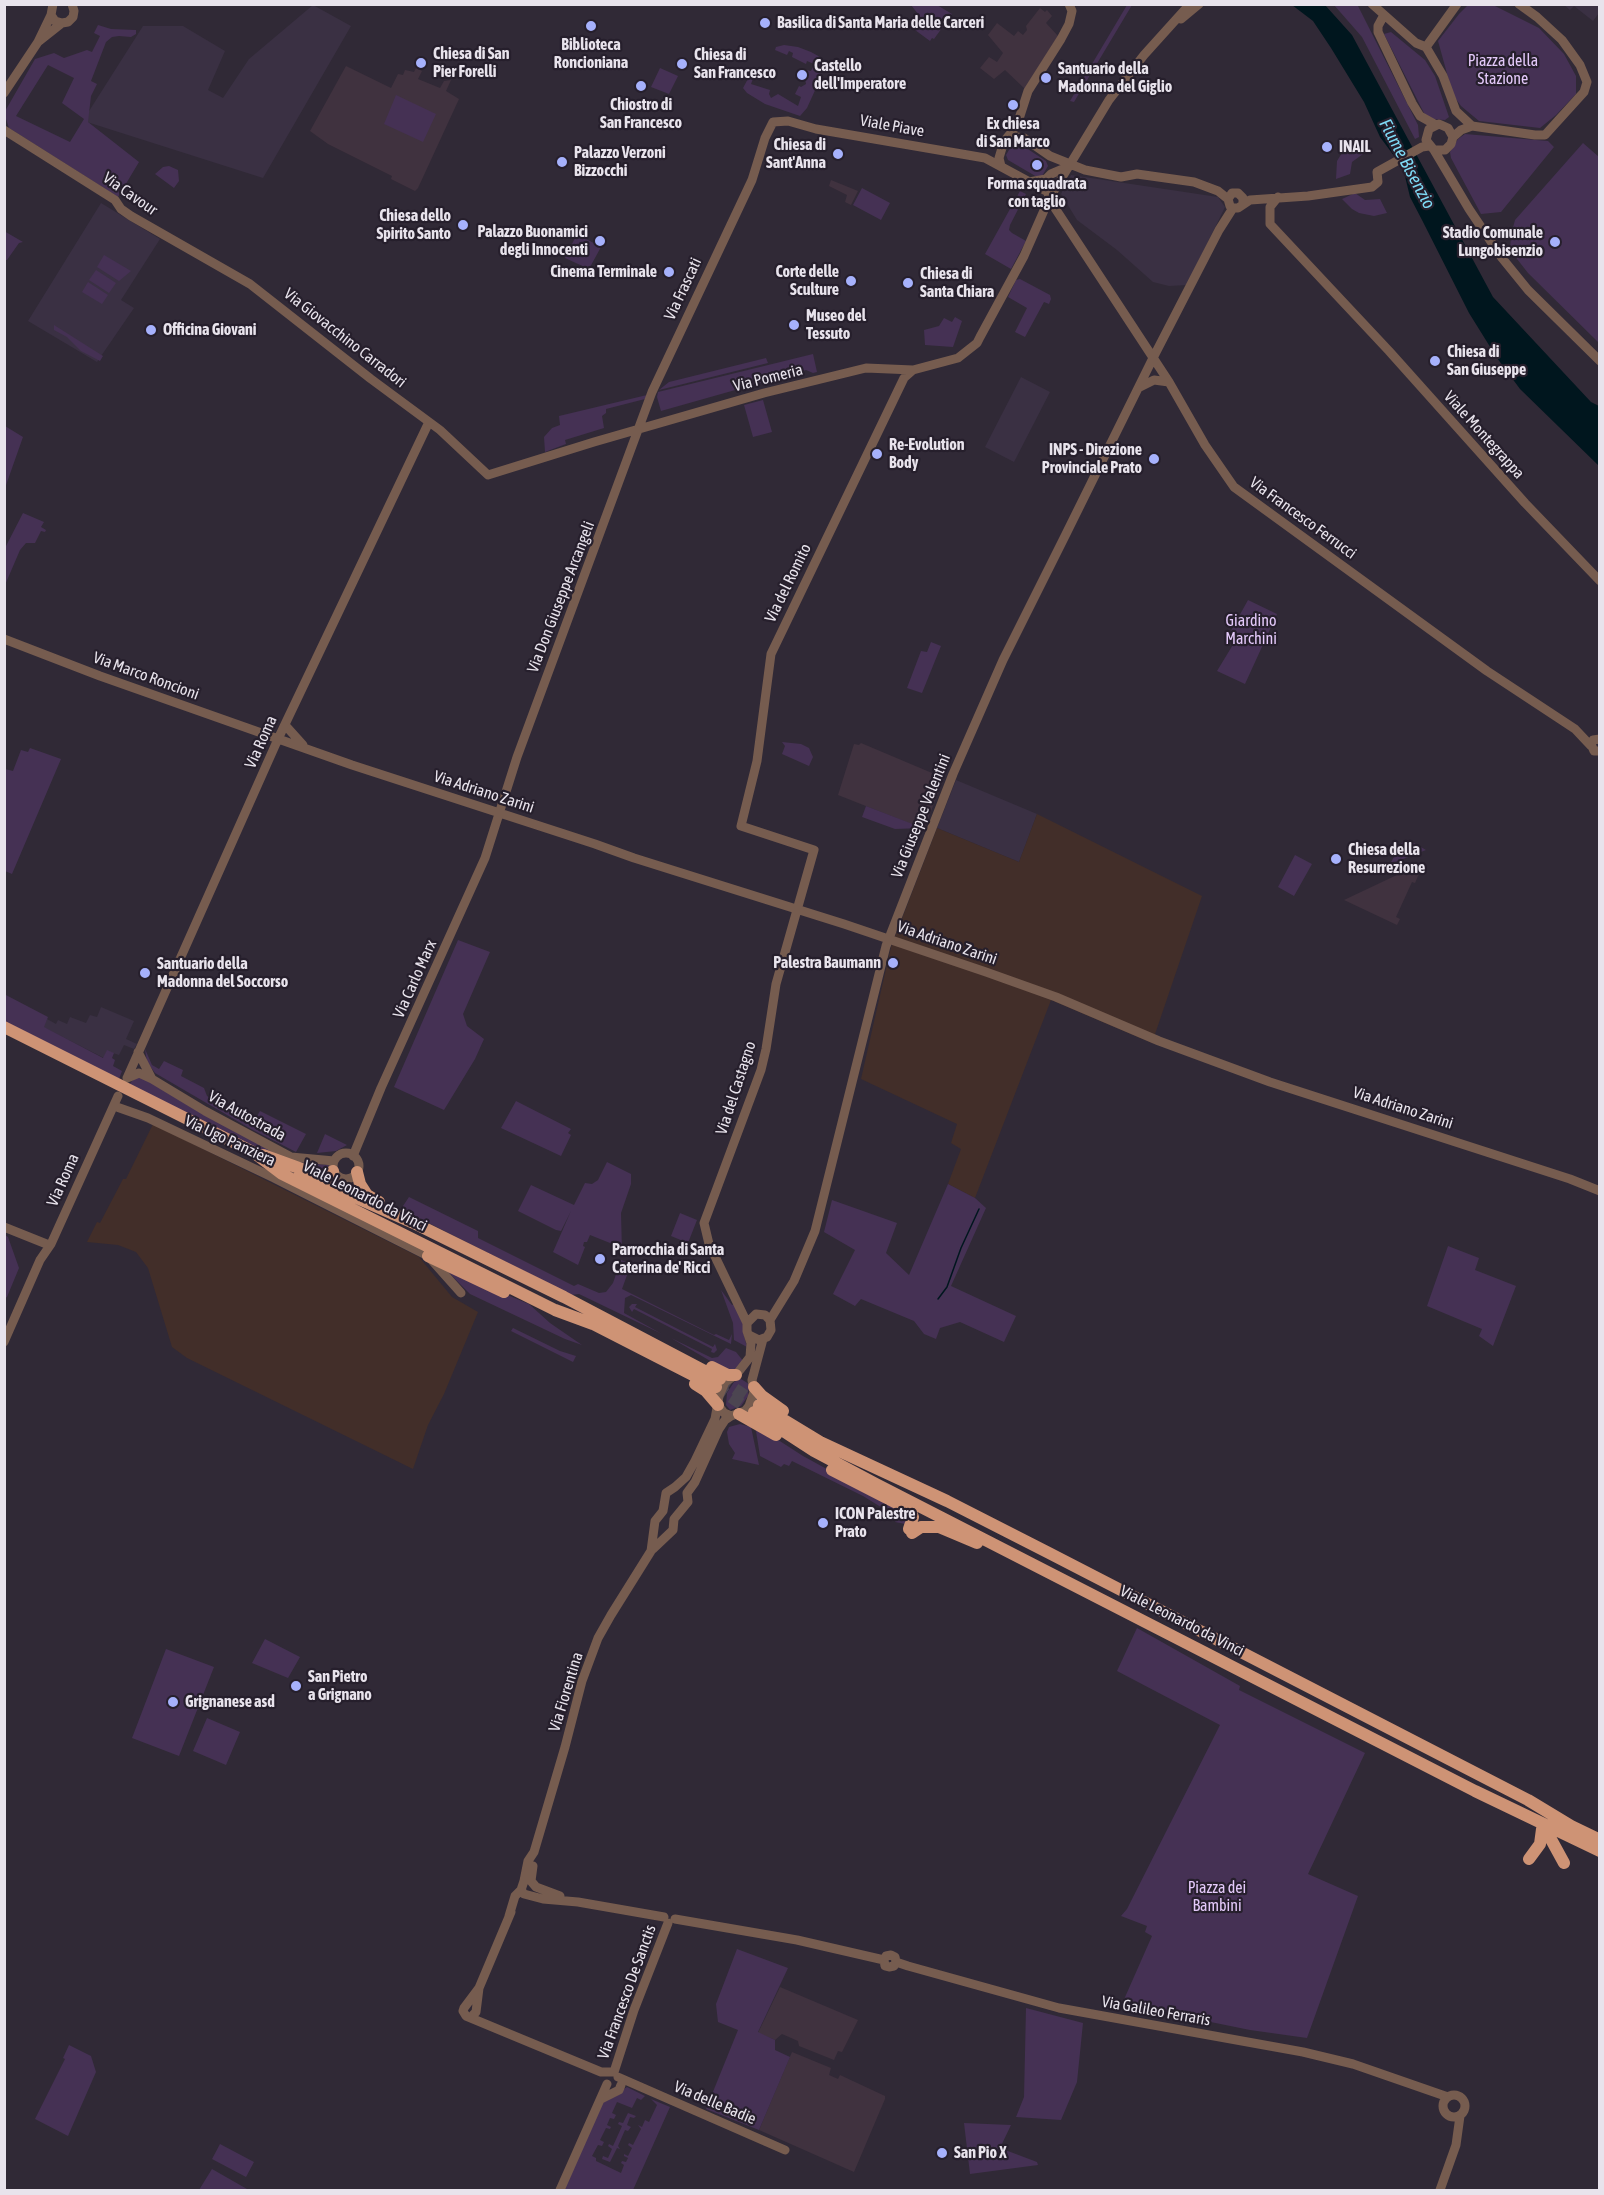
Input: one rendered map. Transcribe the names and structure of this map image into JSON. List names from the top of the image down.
{
  "streets": {
    "highway": ["Viale Leonardo da Vinci"],
    "street": [
      "Viale Piave",
      "Via Cavour",
      "Via Frascati",
      "Via Giovacchino Carradori",
      "Via Pomeria",
      "Viale Montegrappa",
      "Via Francesco Ferrucci",
      "Via del Romito",
      "Via Don Giuseppe Arcangeli",
      "Via Marco Roncioni",
      "Via Roma",
      "Via Adriano Zarini",
      "Via Giuseppe Valentini",
      "Via Carlo Marx",
      "Via del Castagno",
      "Via Autostrada",
      "Via Ugo Panziera",
      "Via Fiorentina",
      "Via Francesco De Sanctis",
      "Via Galileo Ferraris",
      "Via delle Badie"
    ]
  },
  "crossings": [
    ["Viale Piave", "Via Frascati"],
    ["Viale Piave", "Via Francesco Ferrucci"],
    ["Via Cavour", "Via Giovacchino Carradori"],
    ["Via Frascati", "Via Don Giuseppe Arcangeli"],
    ["Via Giovacchino Carradori", "Via Pomeria"],
    ["Via Giovacchino Carradori", "Via Roma"],
    ["Via Pomeria", "Via Francesco Ferrucci"],
    ["Via Pomeria", "Via del Romito"],
    ["Via Pomeria", "Via Don Giuseppe Arcangeli"],
    ["Via Pomeria", "Via Roma"],
    ["Via Francesco Ferrucci", "Via Giuseppe Valentini"],
    ["Via del Romito", "Via del Castagno"],
    ["Via Don Giuseppe Arcangeli", "Via Adriano Zarini"],
    ["Via Don Giuseppe Arcangeli", "Via Carlo Marx"],
    ["Via Marco Roncioni", "Via Roma"],
    ["Via Marco Roncioni", "Via Adriano Zarini"],
    ["Via Roma", "Via Adriano Zarini"],
    ["Via Roma", "Via Autostrada"],
    ["Via Roma", "Via Ugo Panziera"],
    ["Via Adriano Zarini", "Via Giuseppe Valentini"],
    ["Via Adriano Zarini", "Via Carlo Marx"],
    ["Via Adriano Zarini", "Via del Castagno"],
    ["Via Giuseppe Valentini", "Via del Castagno"],
    ["Via Carlo Marx", "Via Autostrada"],
    ["Via Fiorentina", "Via Galileo Ferraris"],
    ["Via Fiorentina", "Via delle Badie"],
    ["Via Francesco De Sanctis", "Via Galileo Ferraris"],
    ["Via Francesco De Sanctis", "Via delle Badie"]
  ],
  "water": ["Fiume Bisenzio"],
  "parks": ["Piazza della Stazione", "Giardino Marchini", "Piazza dei Bambini"],
  "places": [
    "Basilica di Santa Maria delle Carceri",
    "Biblioteca Roncioniana",
    "Chiesa di San Pier Forelli",
    "Chiesa di San Francesco",
    "Castello dell'Imperatore",
    "Santuario della Madonna del Giglio",
    "Chiostro di San Francesco",
    "Ex chiesa di San Marco",
    "INAIL",
    "Chiesa di Sant'Anna",
    "Palazzo Verzoni Bizzocchi",
    "Forma squadrata con taglio",
    "Chiesa dello Spirito Santo",
    "Palazzo Buonamici degli Innocenti",
    "Stadio Comunale Lungobisenzio",
    "Cinema Terminale",
    "Corte delle Sculture",
    "Chiesa di Santa Chiara",
    "Museo del Tessuto",
    "Officina Giovani",
    "Chiesa di San Giuseppe",
    "Re-Evolution Body",
    "INPS - Direzione Provinciale Prato",
    "Chiesa della Resurrezione",
    "Palestra Baumann",
    "Santuario della Madonna del Soccorso",
    "Parrocchia di Santa Caterina de' Ricci",
    "ICON Palestre Prato",
    "San Pietro a Grignano",
    "Grignanese asd",
    "San Pio X"
  ]
}
